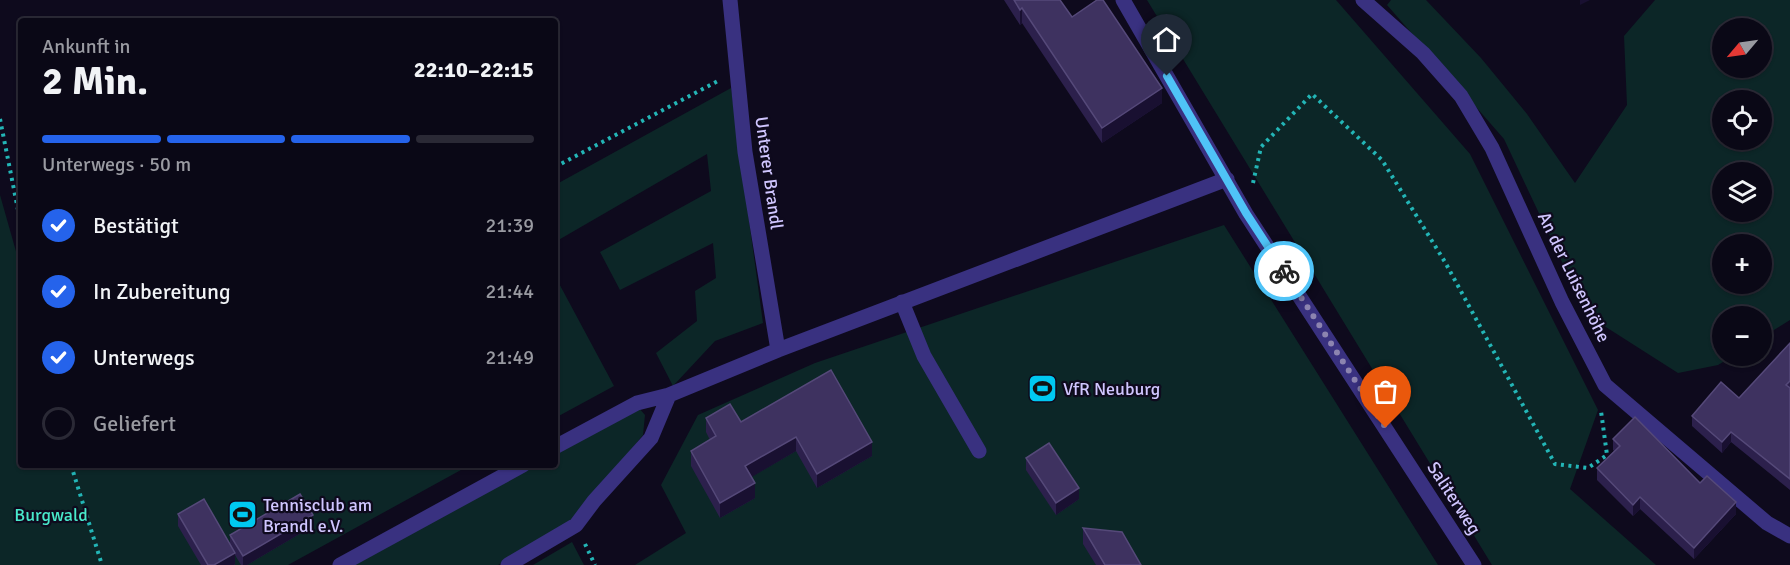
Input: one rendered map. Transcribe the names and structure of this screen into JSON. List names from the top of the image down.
{
  "streets": {
    "street": ["Unterer Brandl", "An der Luisenhöhe", "Saliterweg"]
  },
  "parks": ["Burgwald"],
  "places": {
    "sports": ["VfR Neuburg", "Tennisclub am Brandl e.V."]
  },
  "north": "bottom left",
  "page": {
    "map_buttons": ["+", "−"],
    "heading": ["2 Min.", "Ankunft in", "22:10–22:15"],
    "bar": "Unterwegs · 50 m",
    "list": [
      ["Bestätigt", "21:39"],
      ["In Zubereitung", "21:44"],
      ["Unterwegs", "21:49"],
      "Geliefert"
    ]
  }
}
